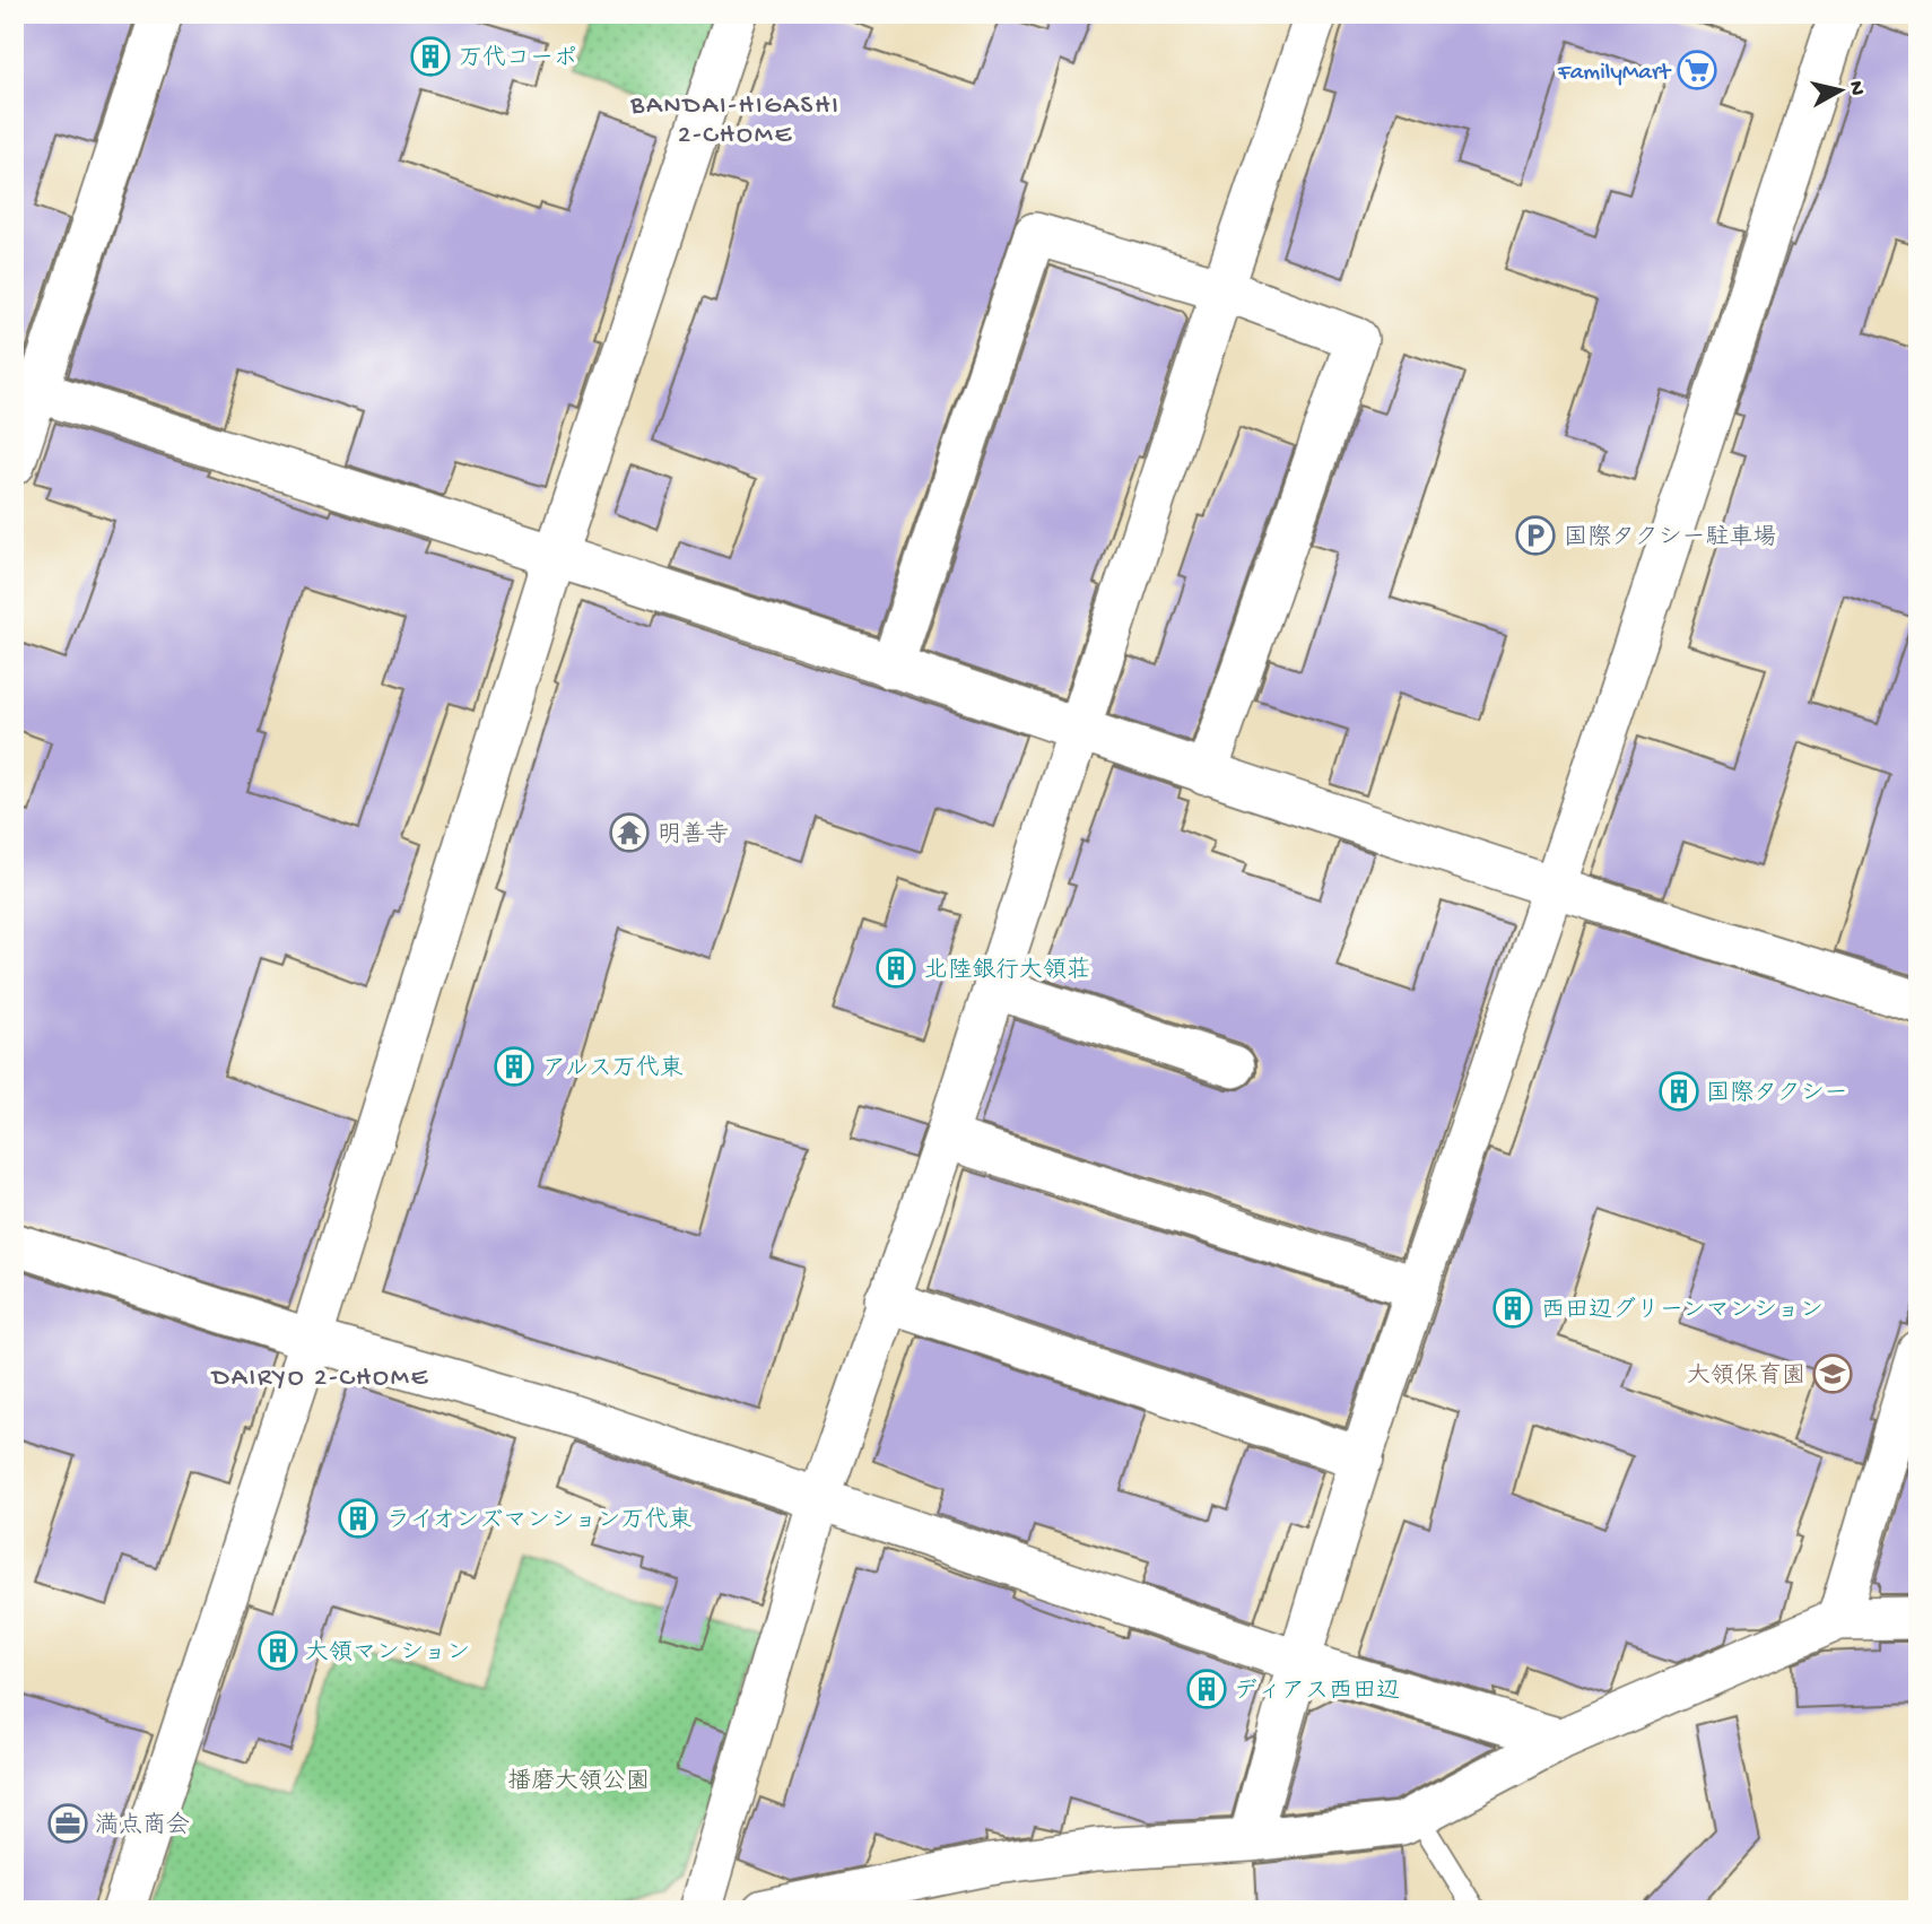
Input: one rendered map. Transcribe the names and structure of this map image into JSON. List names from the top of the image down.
{
  "districts": ["BANDAI-HIGASHI 2-CHOME", "DAIRYO 2-CHOME"],
  "parks": ["播磨大領公園"],
  "places": {
    "building": [
      "万代コーポ",
      "北陸銀行大領荘",
      "アルス万代東",
      "国際タクシー",
      "西田辺グリーンマンション",
      "ライオンズマンション万代東",
      "大領マンション",
      "ディアス西田辺"
    ],
    "supermarket": ["FamilyMart"],
    "parking": ["国際タクシー駐車場"],
    "temple": ["明善寺"],
    "school or university": ["大領保育園"],
    "office": ["満点商会"]
  },
  "north": "right"
}
